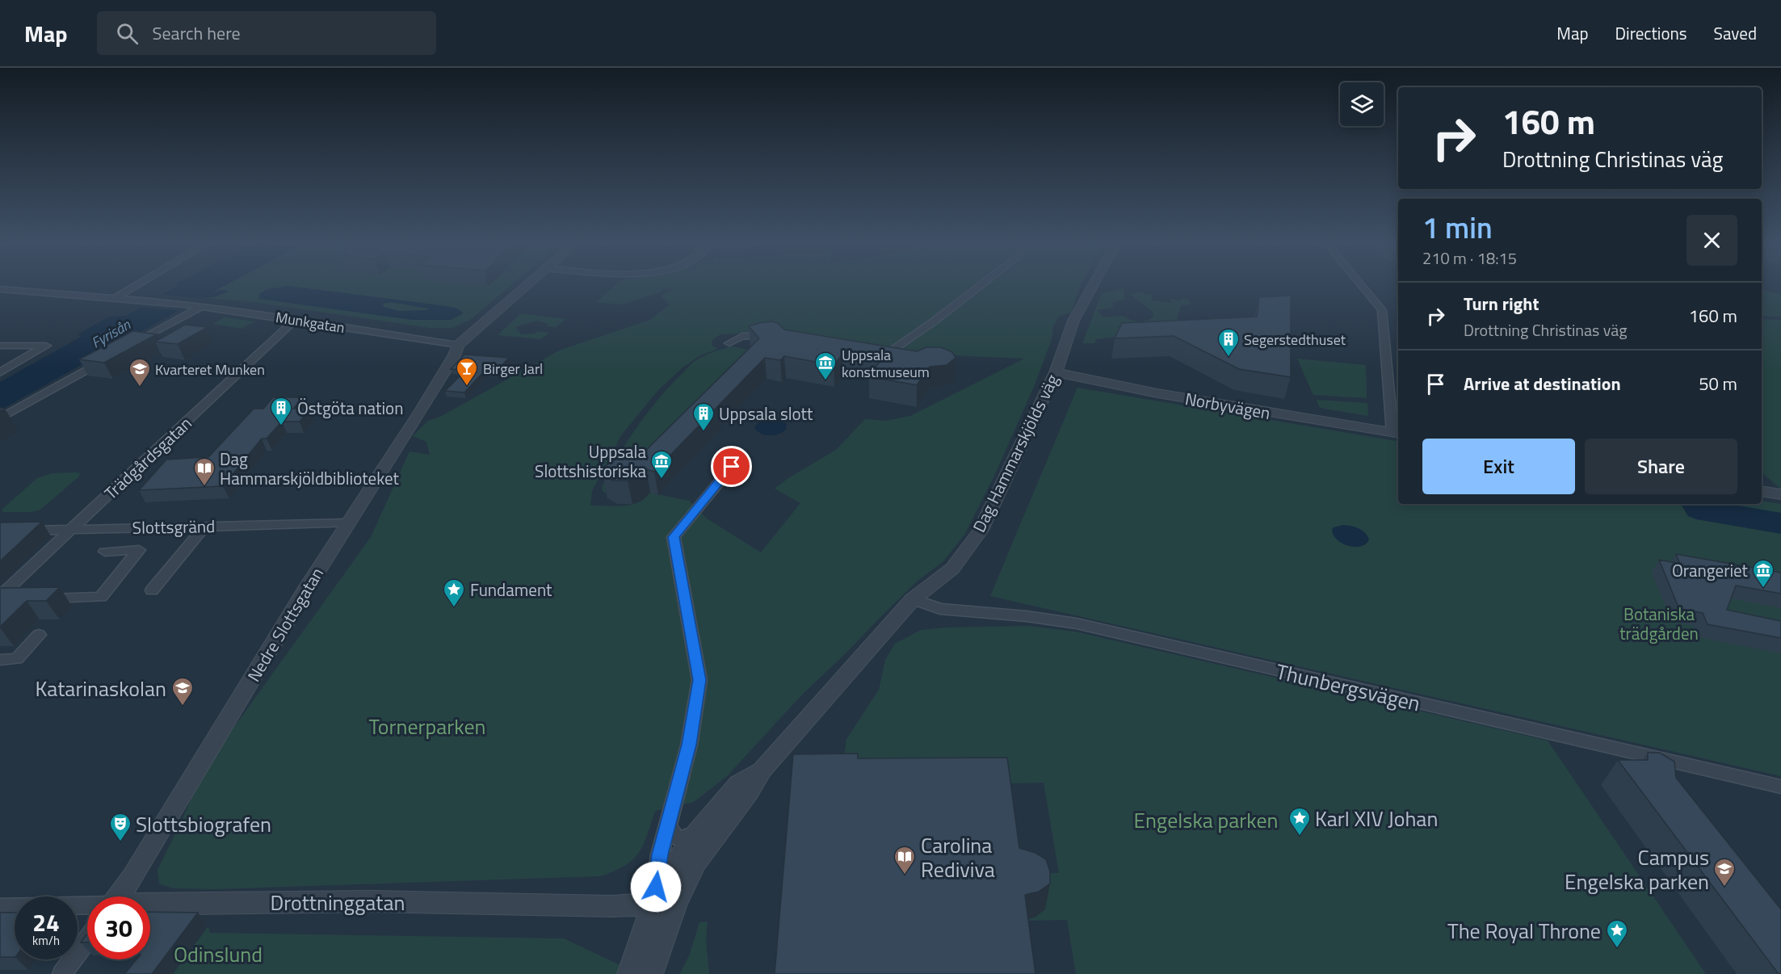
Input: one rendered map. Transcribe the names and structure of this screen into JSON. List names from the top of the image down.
{
  "streets": {
    "street": [
      "Munkgatan",
      "Norbyvägen",
      "Dag Hammarskjölds väg",
      "Trädgårdsgatan",
      "Slottsgränd",
      "Nedre Slottsgatan",
      "Thunbergsvägen",
      "Drottninggatan"
    ]
  },
  "crossings": [
    ["Munkgatan", "Trädgårdsgatan"],
    ["Munkgatan", "Nedre Slottsgatan"],
    ["Norbyvägen", "Dag Hammarskjölds väg"],
    ["Dag Hammarskjölds väg", "Thunbergsvägen"],
    ["Dag Hammarskjölds väg", "Drottninggatan"],
    ["Trädgårdsgatan", "Slottsgränd"],
    ["Slottsgränd", "Nedre Slottsgatan"]
  ],
  "water": ["Fyrisån"],
  "parks": [
    "Botaniska trädgården",
    "Tornerparken",
    "Engelska parken",
    "Odinslund"
  ],
  "places": {
    "building": ["Segerstedthuset", "Östgöta nation", "Uppsala slott"],
    "museum": ["Uppsala konstmuseum", "Uppsala Slottshistoriska", "Orangeriet"],
    "bar": ["Birger Jarl"],
    "school or university": ["Kvarteret Munken", "Katarinaskolan", "Campus Engelska parken"],
    "library": ["Dag Hammarskjöldbiblioteket", "Carolina Rediviva"],
    "place": ["Fundament", "Karl XIV Johan", "The Royal Throne"],
    "theatre": ["Slottsbiografen"]
  },
  "page": {
    "header": "Map",
    "search": "Search here",
    "nav": ["Map", "Directions", "Saved"],
    "turn": ["160 m", "Drottning Christinas väg"],
    "heading": ["1 min", "210 m · 18:15"],
    "list": [
      {
        "name": "Turn right",
        "note": "Drottning Christinas väg",
        "value": "160 m"
      },
      {
        "name": "Arrive at destination",
        "value": "50 m"
      }
    ],
    "buttons": ["Exit", "Share"],
    "speed": "24 km/h",
    "limit": "30"
  }
}
